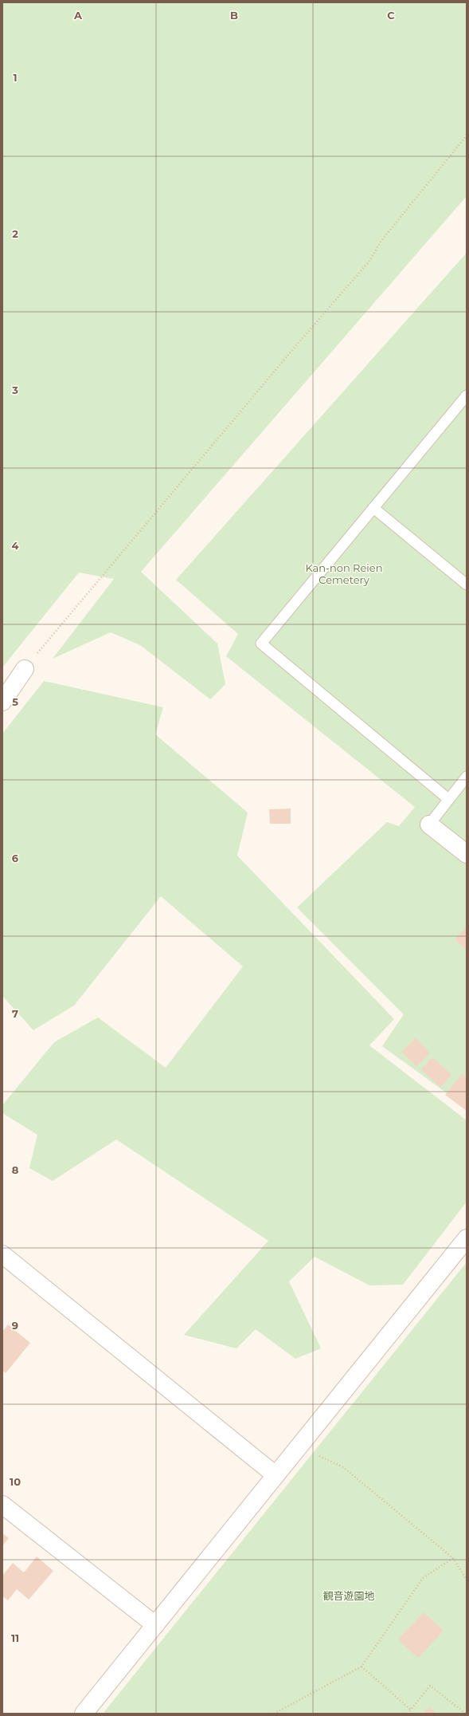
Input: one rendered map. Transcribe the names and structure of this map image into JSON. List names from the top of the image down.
{
  "parks": ["Kan-non Reien Cemetery", "観音遊園地"],
  "grid": {
    "columns": ["A", "B", "C"],
    "rows": [
      "1",
      "2",
      "3",
      "4",
      "5",
      "6",
      "7",
      "8",
      "9",
      "10",
      "11"
    ]
  }
}
